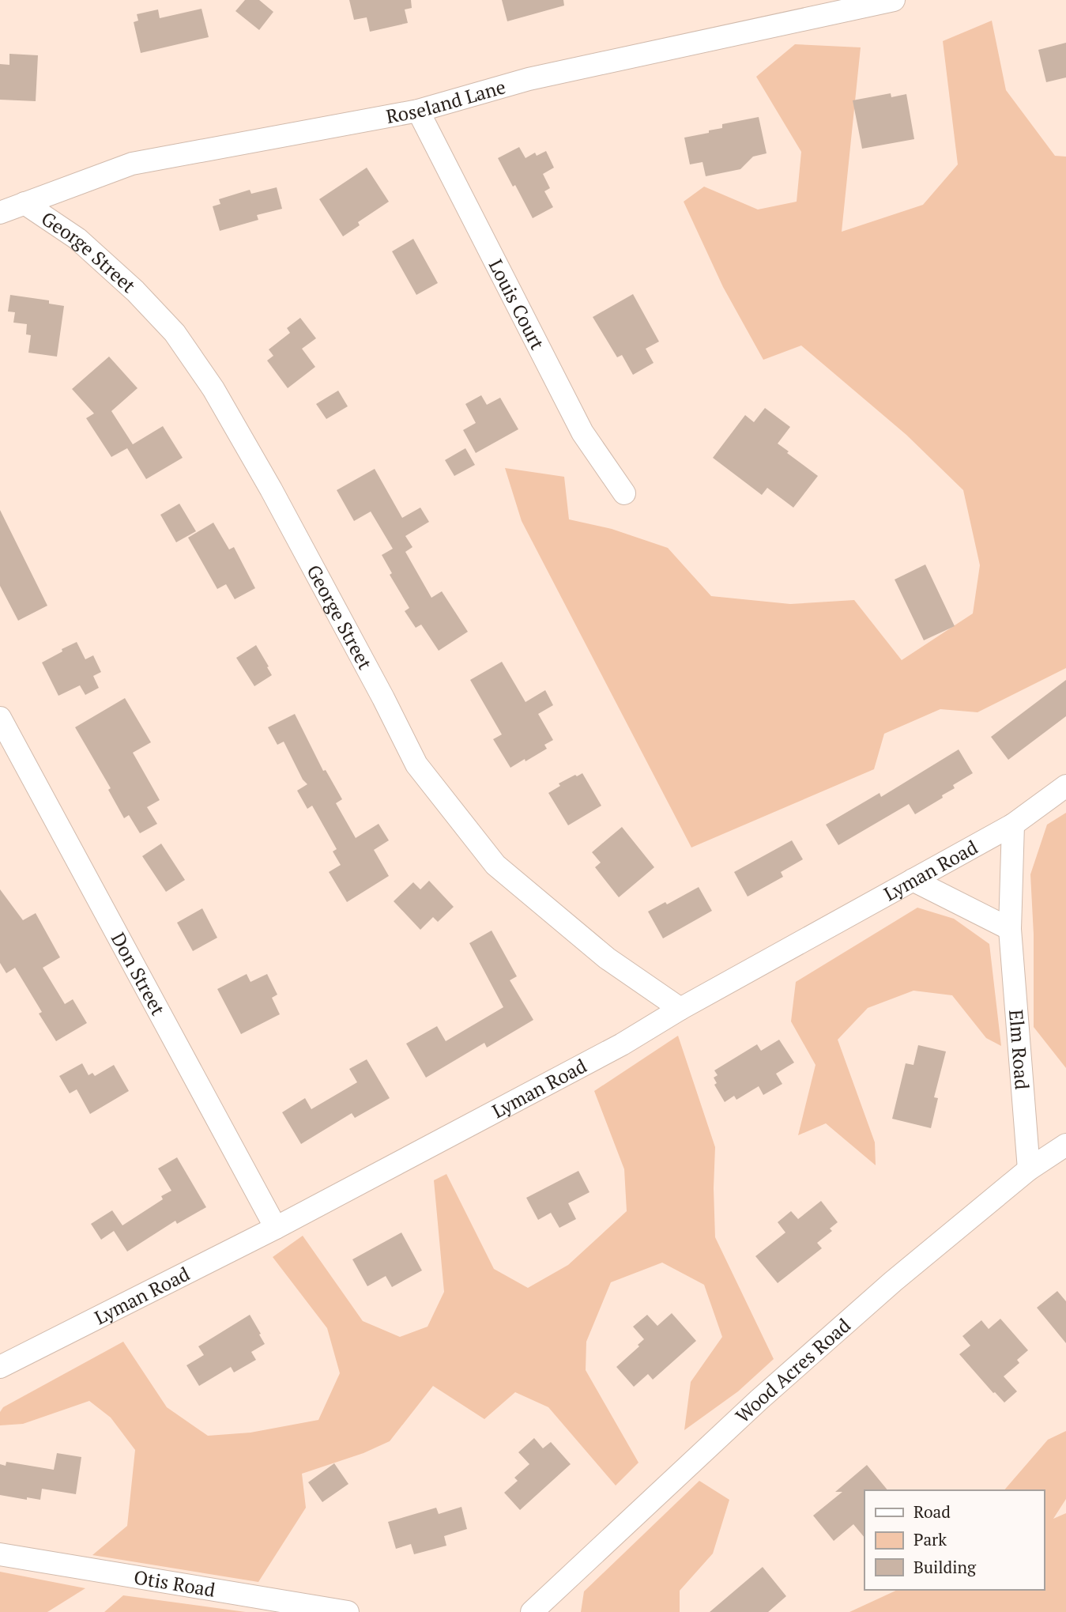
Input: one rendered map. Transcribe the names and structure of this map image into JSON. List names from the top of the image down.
{
  "streets": {
    "street": [
      "Roseland Lane",
      "George Street",
      "Louis Court",
      "Lyman Road",
      "Don Street",
      "Elm Road",
      "Wood Acres Road",
      "Otis Road"
    ]
  },
  "crossings": [
    ["Roseland Lane", "George Street"],
    ["Roseland Lane", "Louis Court"],
    ["George Street", "Lyman Road"],
    ["Lyman Road", "Don Street"],
    ["Lyman Road", "Elm Road"],
    ["Elm Road", "Wood Acres Road"]
  ],
  "legend": ["Road", "Park", "Building"]
}
